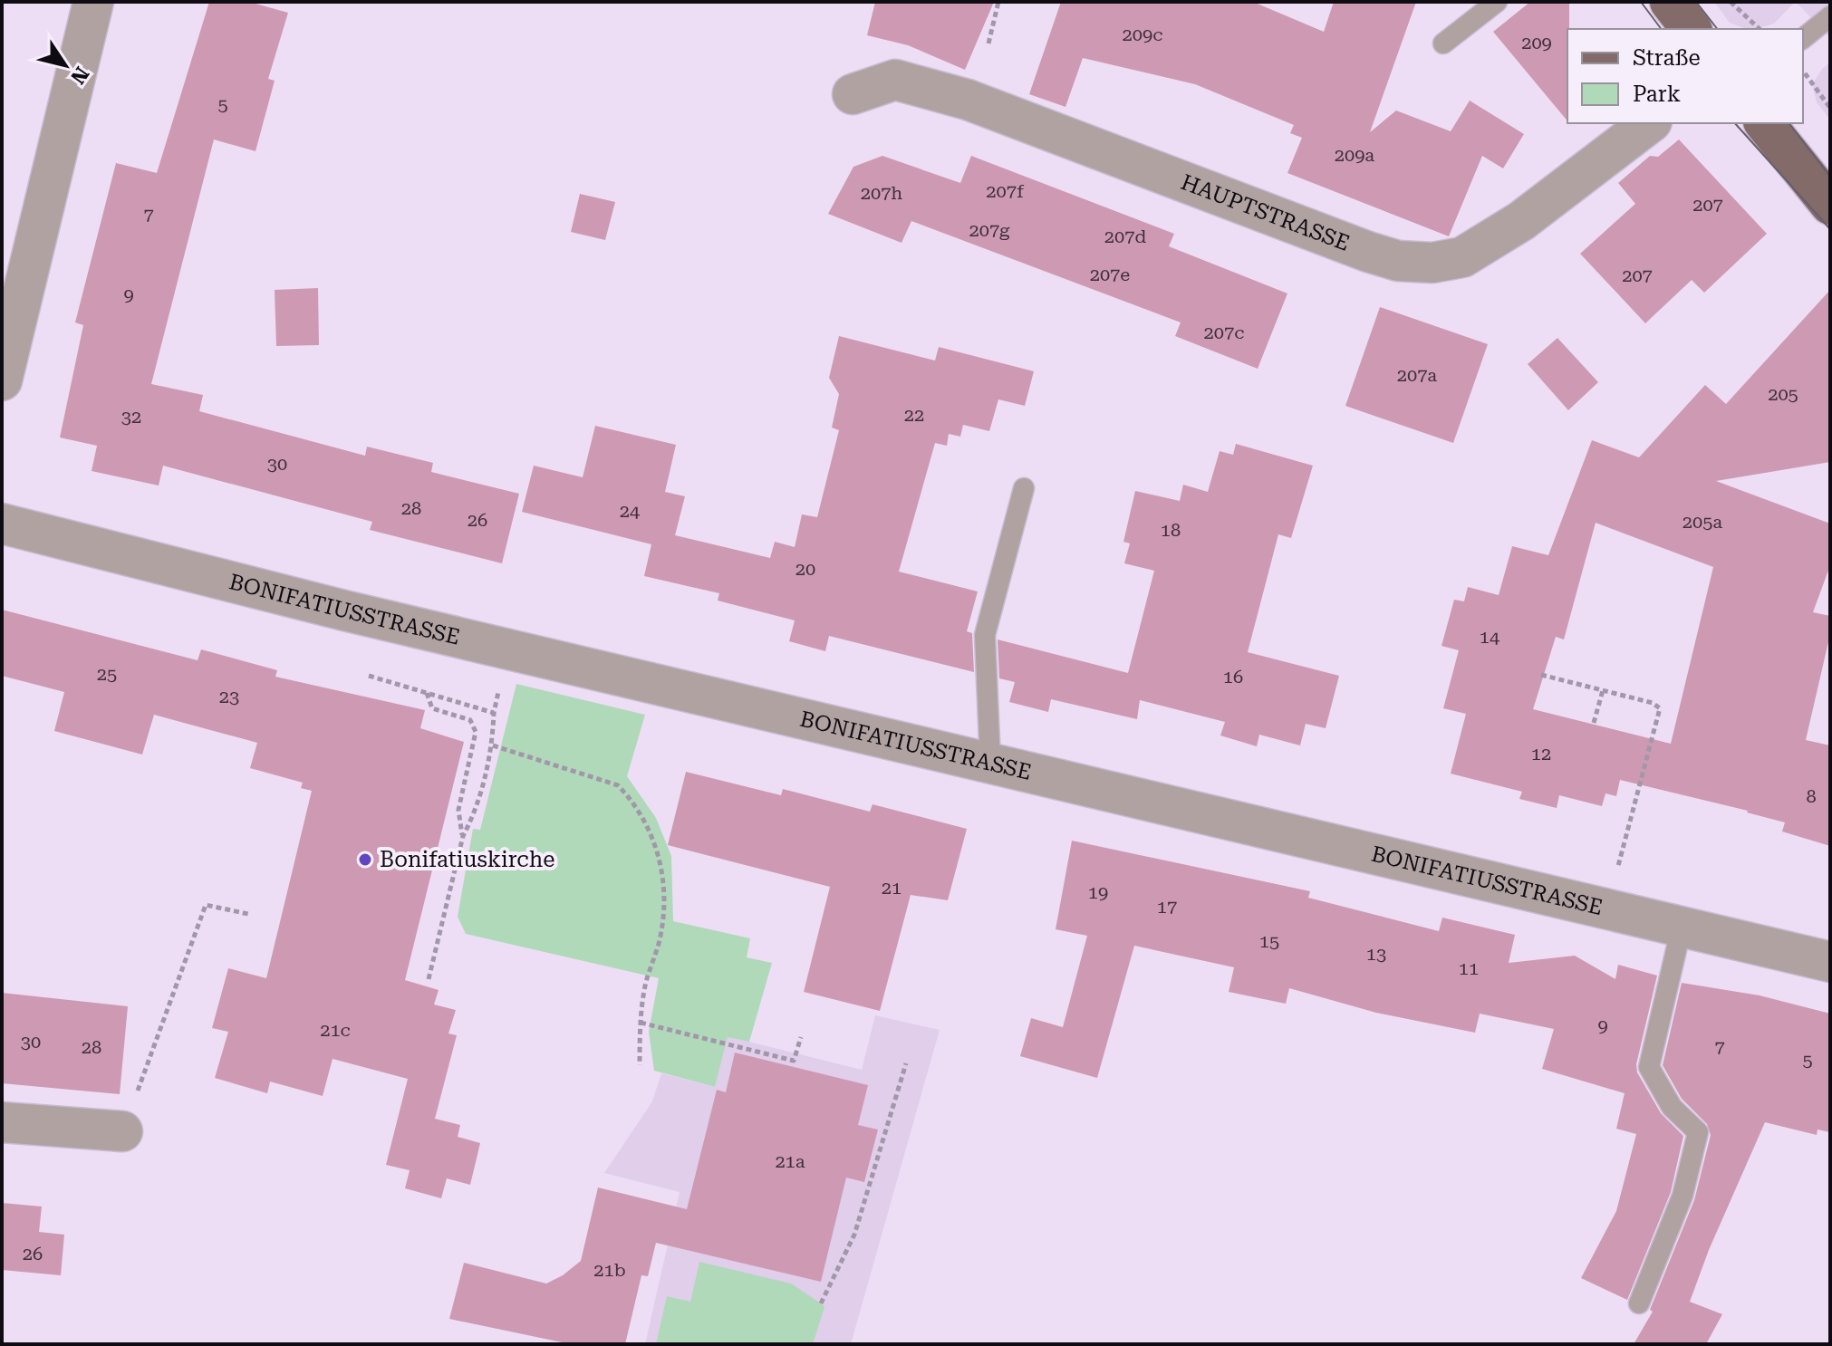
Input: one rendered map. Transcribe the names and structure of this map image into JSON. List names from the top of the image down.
{
  "streets": {
    "street": ["HAUPTSTRASSE", "BONIFATIUSSTRASSE"]
  },
  "places": ["Bonifatiuskirche"],
  "house_numbers": [
    "209c",
    "209",
    "5",
    "209a",
    "207f",
    "207h",
    "207",
    "7",
    "207g",
    "207d",
    "207e",
    "207",
    "9",
    "207c",
    "207a",
    "205",
    "22",
    "32",
    "30",
    "28",
    "24",
    "26",
    "205a",
    "18",
    "20",
    "14",
    "25",
    "16",
    "23",
    "12",
    "8",
    "21",
    "19",
    "17",
    "15",
    "13",
    "11",
    "9",
    "21c",
    "30",
    "28",
    "7",
    "5",
    "21a",
    "26",
    "21b"
  ],
  "legend": ["Straße", "Park"],
  "north": "bottom right"
}
